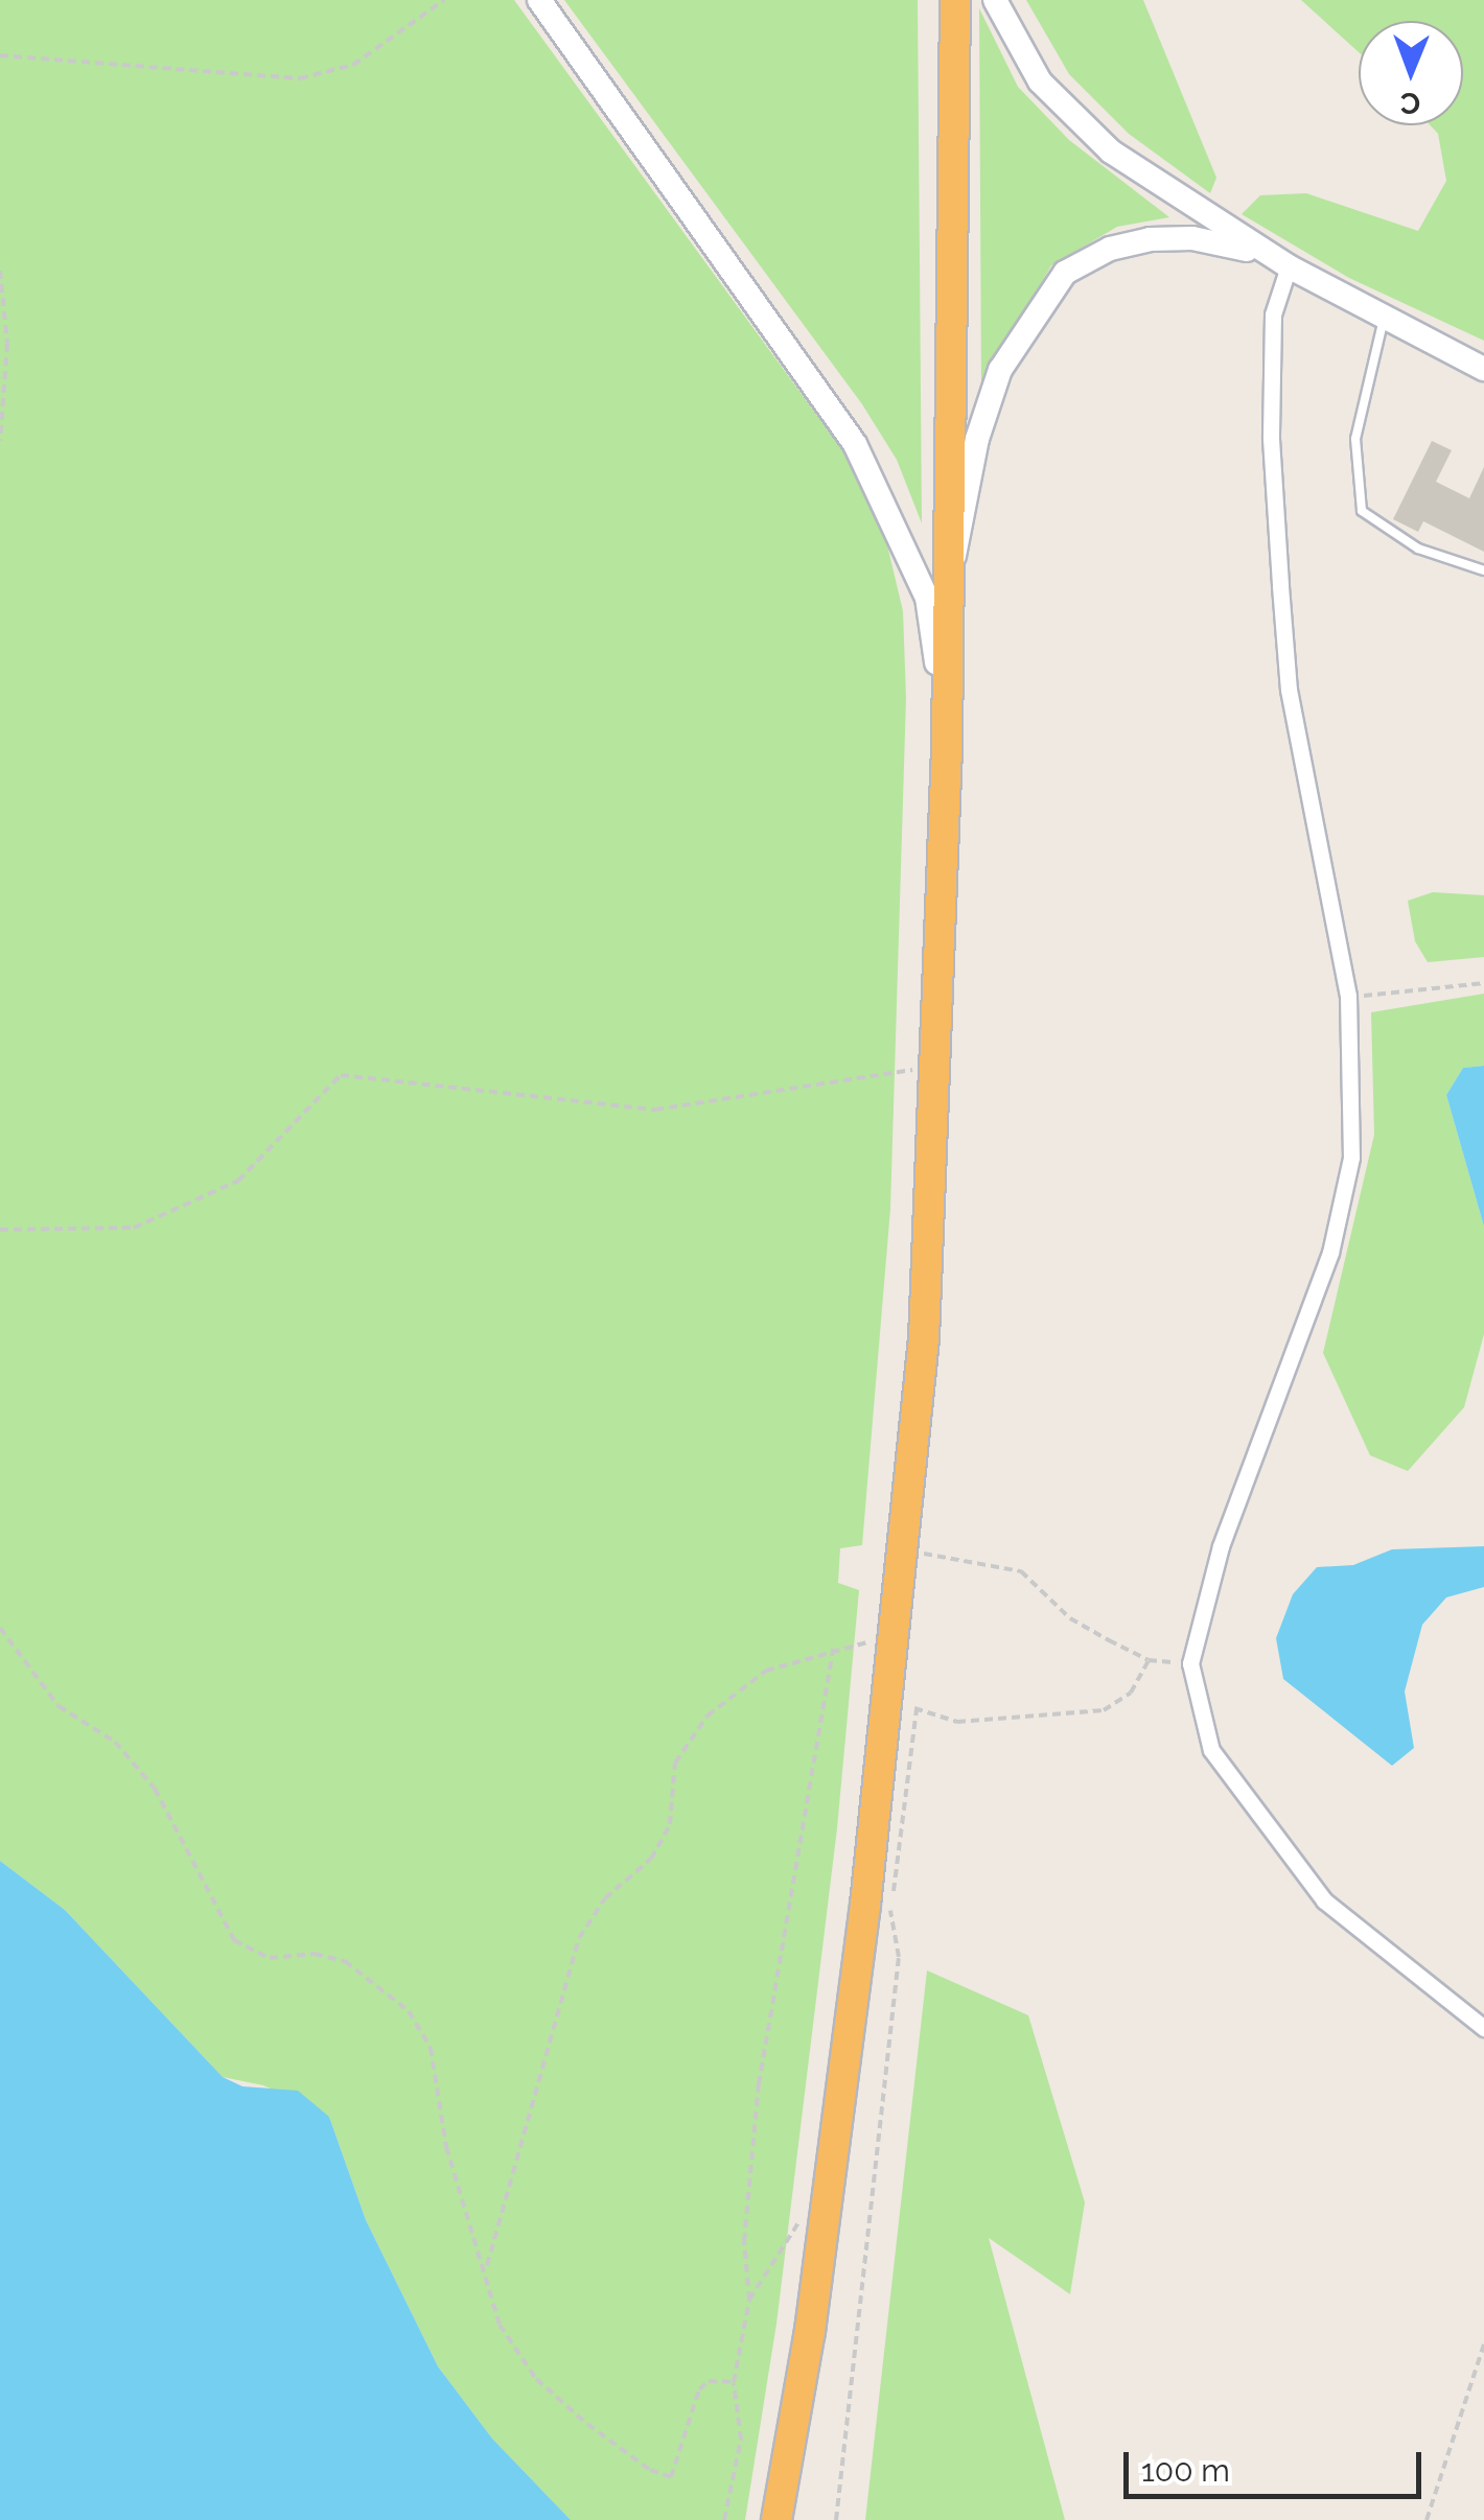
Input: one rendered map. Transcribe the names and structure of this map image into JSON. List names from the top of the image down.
{
  "scale_bar": "100 m",
  "north": "bottom"
}
